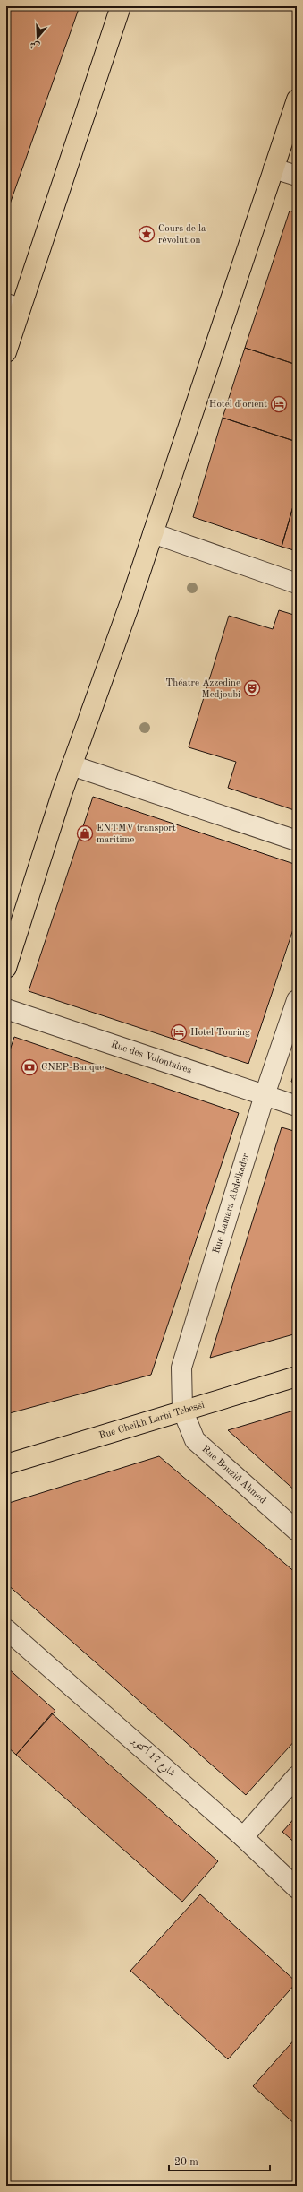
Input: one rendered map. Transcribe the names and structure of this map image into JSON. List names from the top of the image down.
{
  "streets": {
    "main road": ["Rue Cheikh Larbi Tebessi"],
    "street": [
      "Rue des Volontaires",
      "Rue Lamara Abdelkader",
      "Rue Bouzid Ahmed",
      "شارع 17 أكتوبر"
    ]
  },
  "crossings": [
    ["Rue des Volontaires", "Rue Lamara Abdelkader"],
    ["Rue Lamara Abdelkader", "Rue Cheikh Larbi Tebessi"],
    ["Rue Lamara Abdelkader", "Rue Bouzid Ahmed"],
    ["Rue Cheikh Larbi Tebessi", "Rue Bouzid Ahmed"]
  ],
  "places": {
    "place": ["Cours de la révolution"],
    "hotel": ["Hotel d'orient", "Hotel Touring"],
    "theatre": ["Théatre Azzedine Medjoubi"],
    "shop": ["ENTMV transport maritime"],
    "bank": ["CNEP-Banque"]
  },
  "scale_bar": "20 m",
  "north": "bottom"
}
